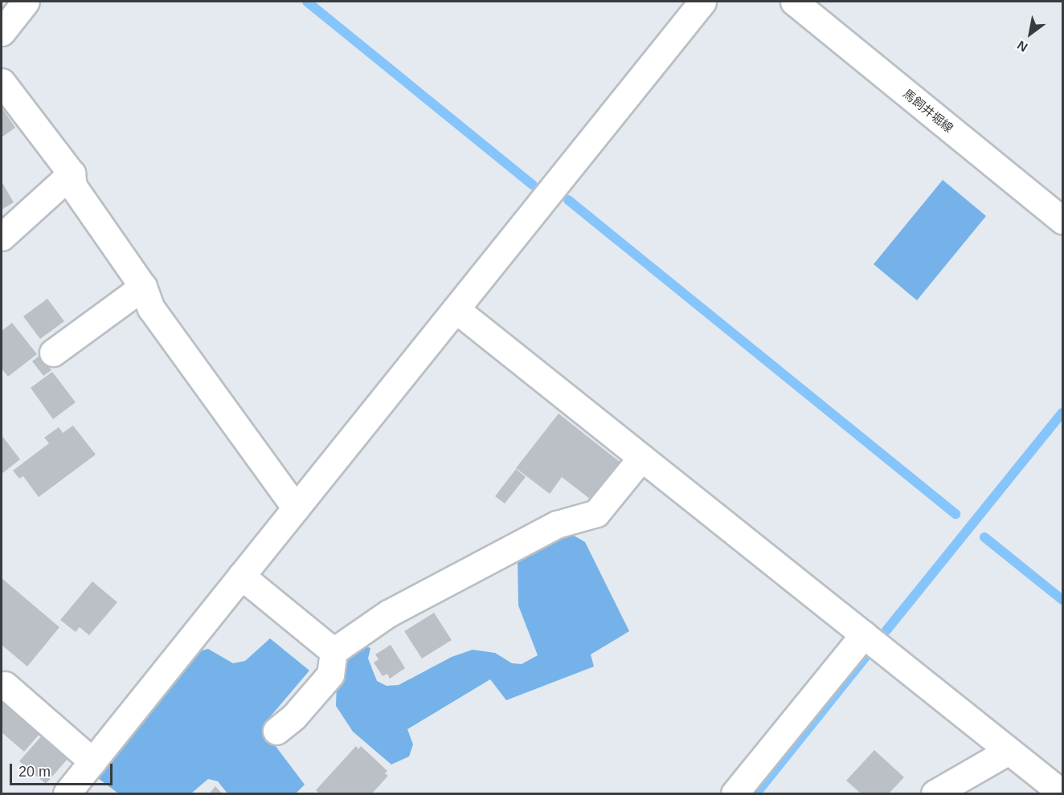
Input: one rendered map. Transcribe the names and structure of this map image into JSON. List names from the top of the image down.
{
  "streets": {
    "street": ["馬飼井堀線"]
  },
  "scale_bar": "20 m",
  "north": "bottom left"
}
